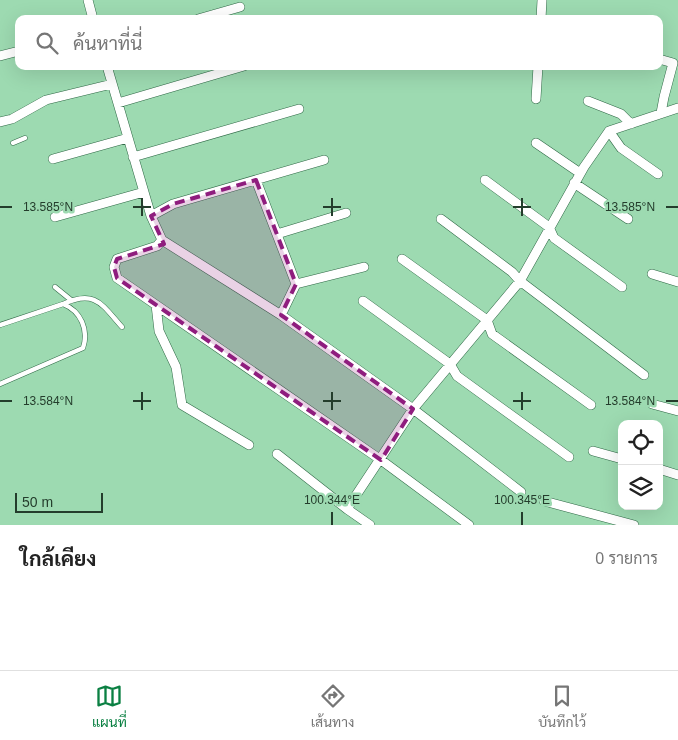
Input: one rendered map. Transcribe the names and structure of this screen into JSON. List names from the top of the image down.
{
  "scale_bar": "50 m",
  "page": {
    "search": "ค้นหาที่นี่",
    "scale": "50 m",
    "heading": ["ใกล้เคียง", "0 รายการ"],
    "nav": ["แผนที่", "เส้นทาง", "บันทึกไว้"]
  },
  "coordinates": [
    "13.585°N",
    "13.584°N",
    "100.344°E",
    "100.345°E"
  ]
}
